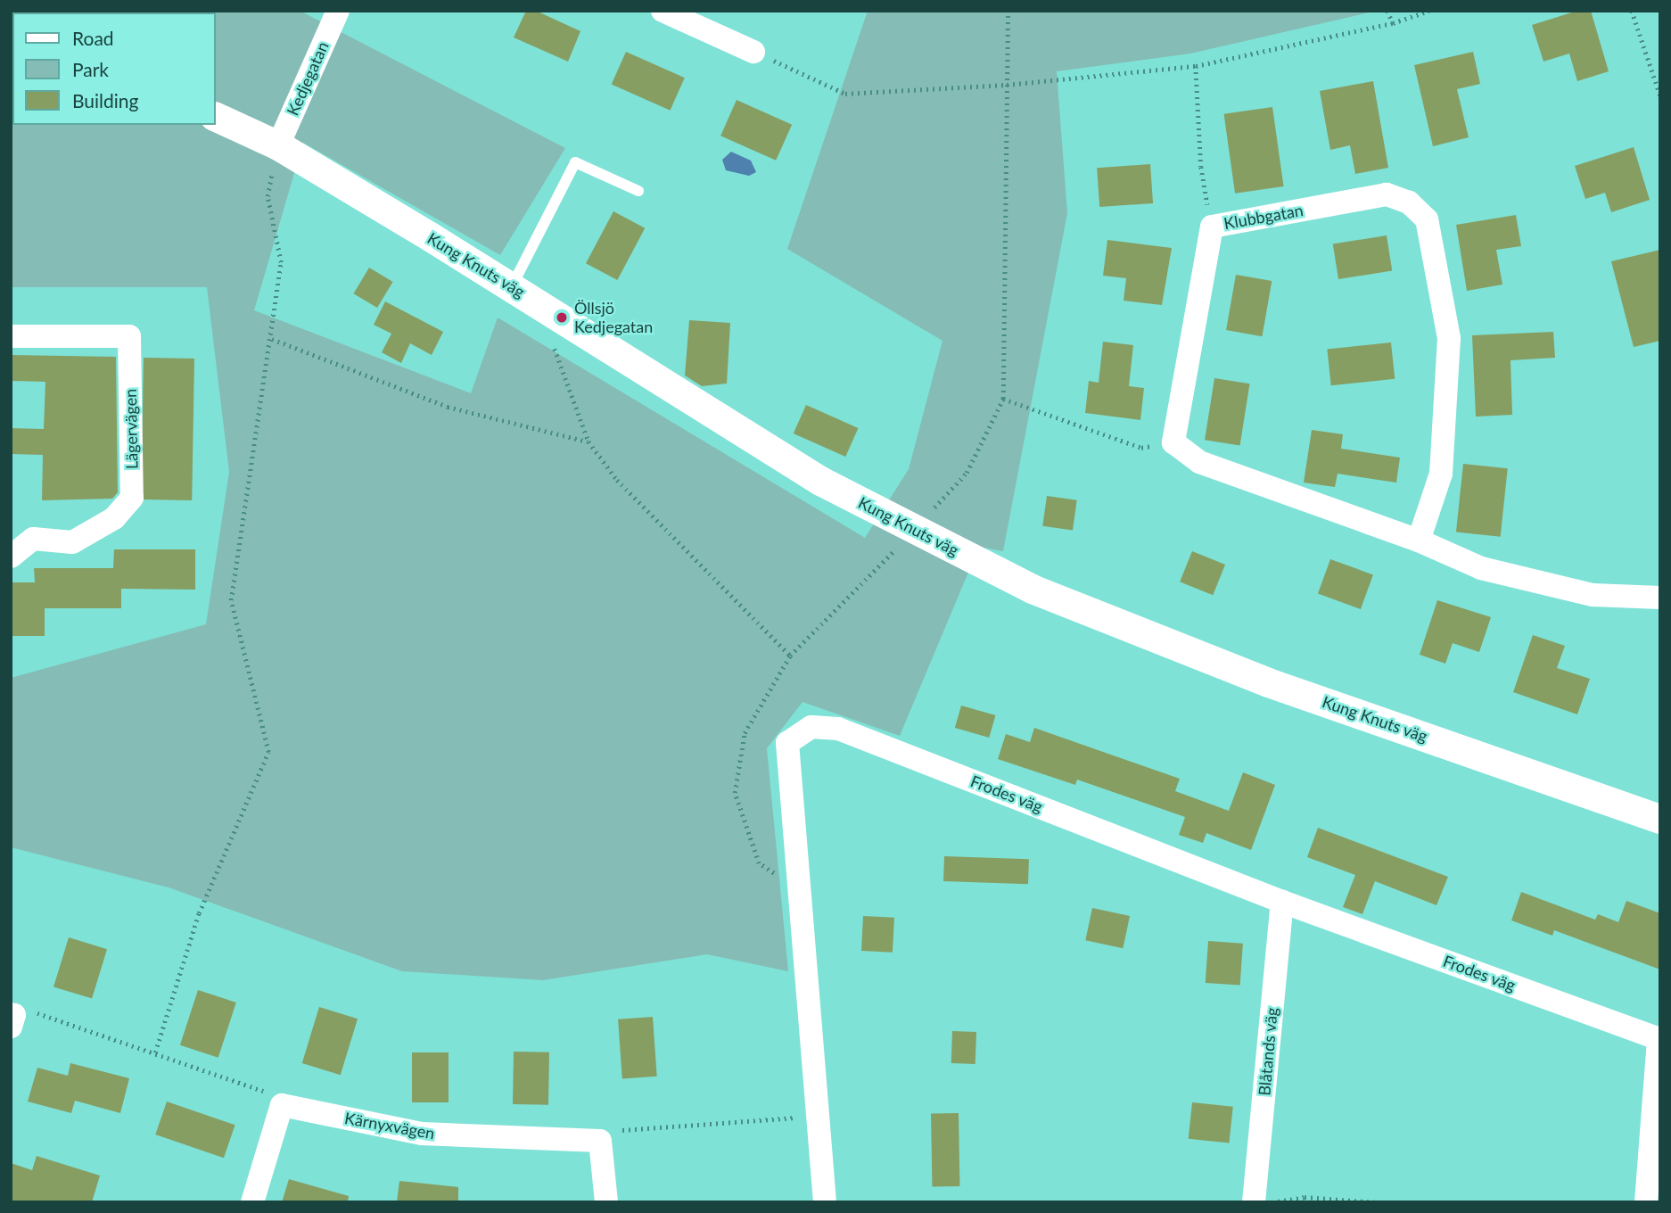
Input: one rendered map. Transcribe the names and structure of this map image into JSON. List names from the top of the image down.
{
  "streets": {
    "street": [
      "Kedjegatan",
      "Klubbgatan",
      "Kung Knuts väg",
      "Lägervägen",
      "Frodes väg",
      "Blåtands väg",
      "Kärnyxvägen"
    ]
  },
  "crossings": [
    ["Kedjegatan", "Kung Knuts väg"],
    ["Frodes väg", "Blåtands väg"]
  ],
  "places": ["Öllsjö Kedjegatan"],
  "legend": ["Road", "Park", "Building"]
}
